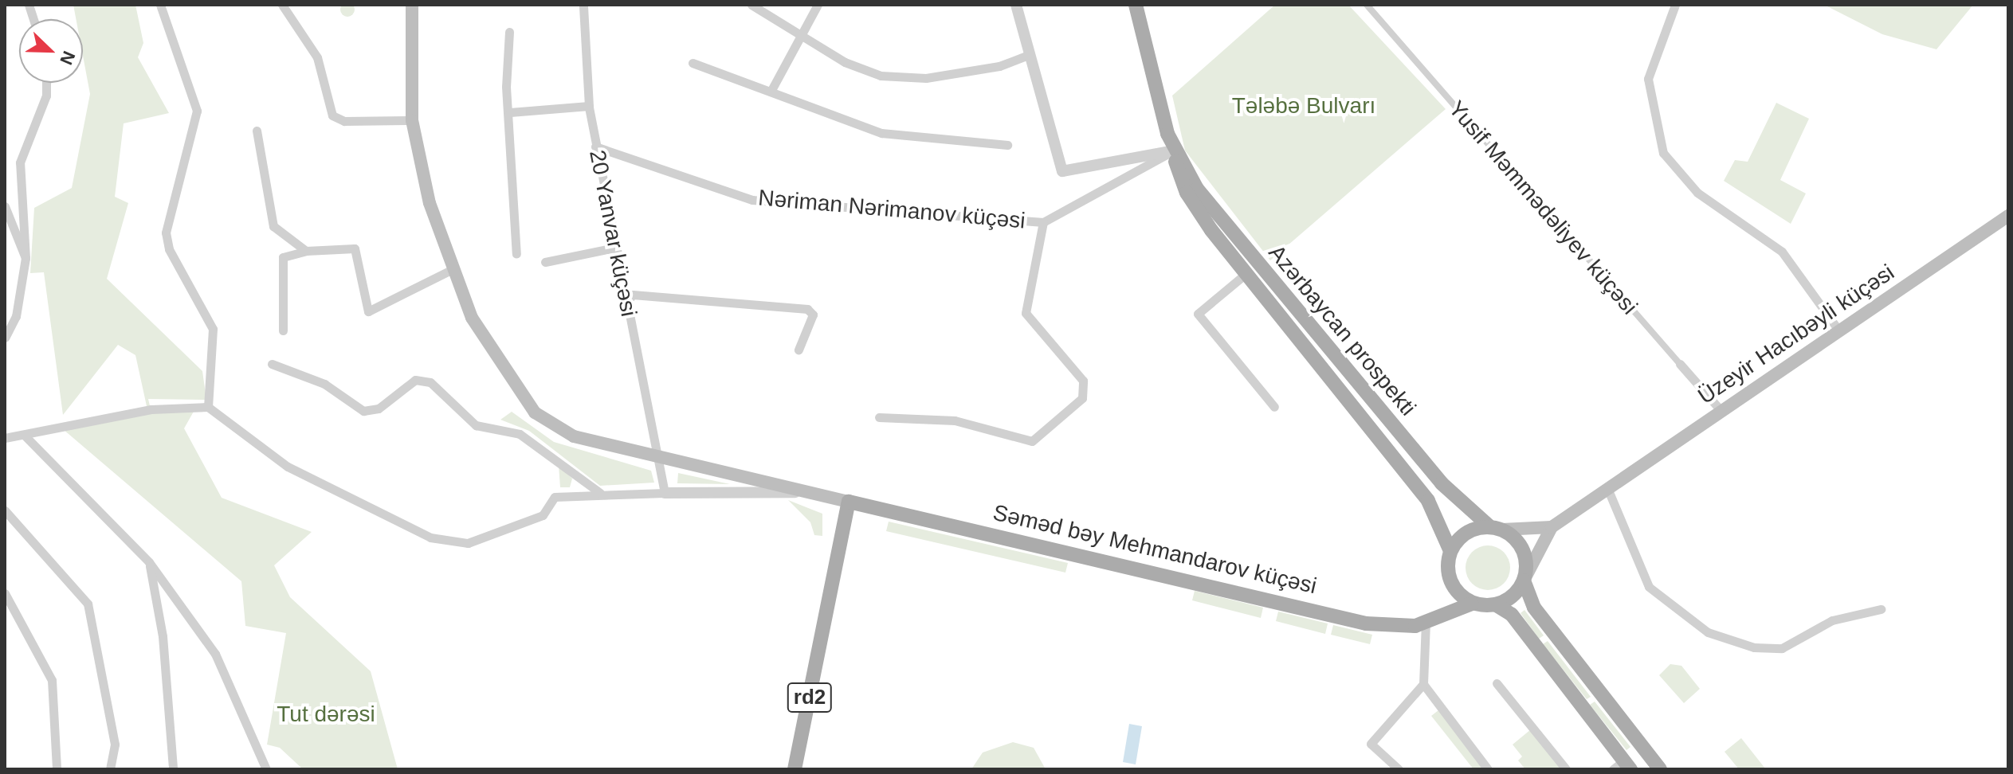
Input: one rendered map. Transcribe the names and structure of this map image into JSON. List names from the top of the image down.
{
  "streets": {
    "main road": [
      "Azərbaycan prospekti",
      "Üzeyir Hacıbəyli küçəsi",
      "Səməd bəy Mehmandarov küçəsi",
      "rd2"
    ],
    "street": ["Yusif Məmmədəliyev küçəsi", "Nəriman Nərimanov küçəsi", "20 Yanvar küçəsi"]
  },
  "crossings": [
    ["Yusif Məmmədəliyev küçəsi", "Üzeyir Hacıbəyli küçəsi"],
    ["Nəriman Nərimanov küçəsi", "20 Yanvar küçəsi"],
    ["Nəriman Nərimanov küçəsi", "Azərbaycan prospekti"],
    ["20 Yanvar küçəsi", "Səməd bəy Mehmandarov küçəsi"],
    ["Azərbaycan prospekti", "Səməd bəy Mehmandarov küçəsi"],
    ["Səməd bəy Mehmandarov küçəsi", "rd2"]
  ],
  "parks": ["Tələbə Bulvarı", "Tut dərəsi"],
  "north": "bottom right"
}
